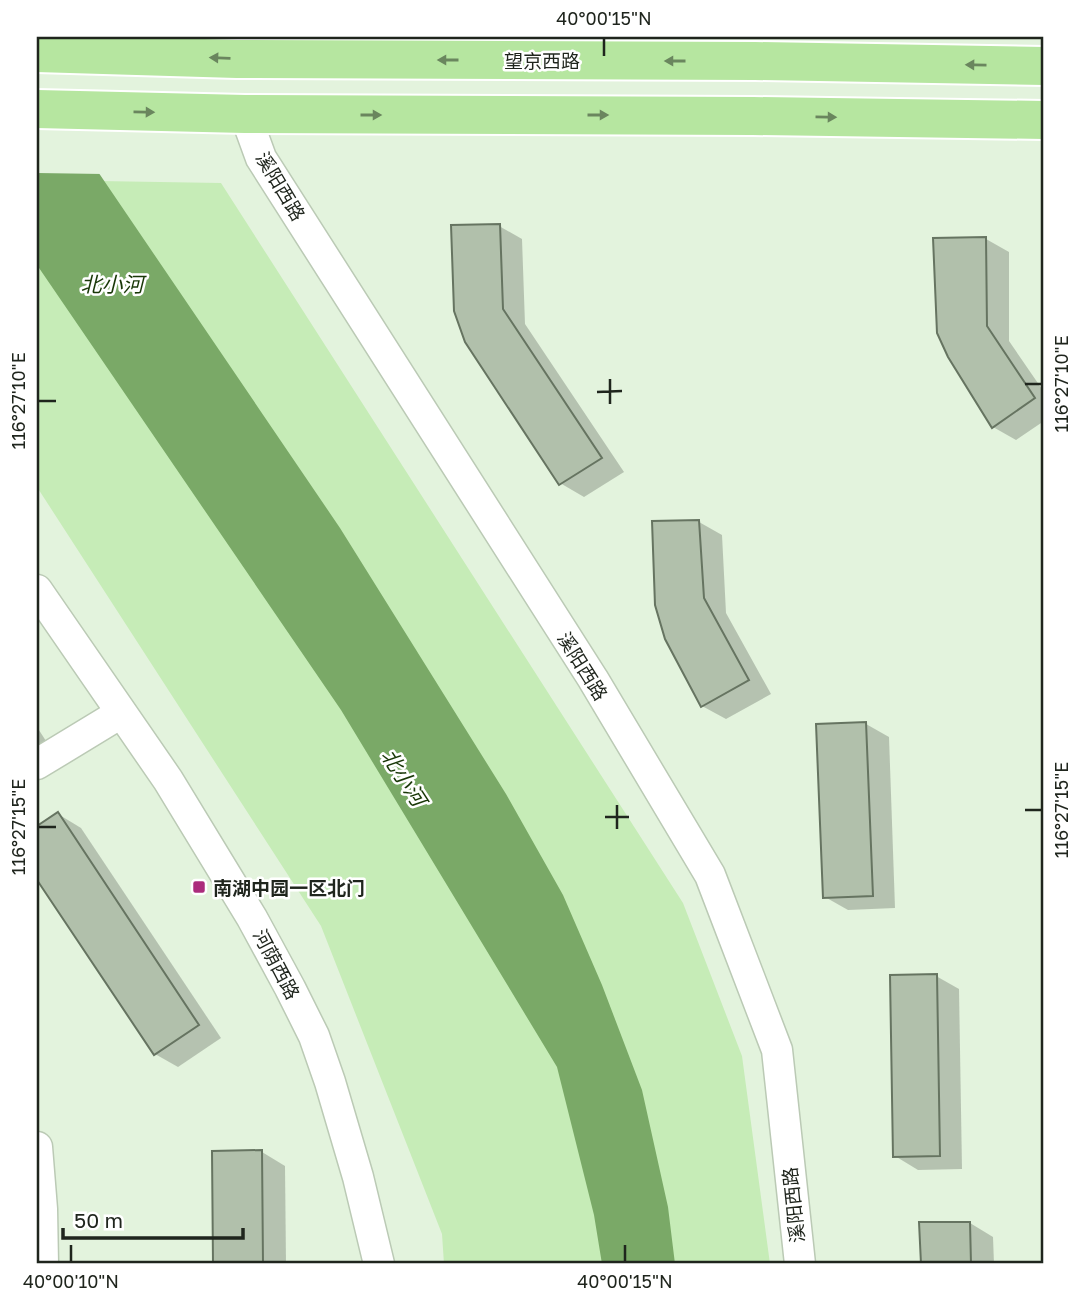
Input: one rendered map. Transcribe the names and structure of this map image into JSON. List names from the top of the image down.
{
  "streets": {
    "main road": ["望京西路"],
    "street": ["溪阳西路", "河荫西路"]
  },
  "water": ["北小河"],
  "places": {
    "transit": ["南湖中园一区北门"]
  },
  "scale_bar": "50 m",
  "coordinates": [
    "40°00'15\"N",
    "116°27'10\"E",
    "116°27'15\"E",
    "40°00'10\"N"
  ]
}
